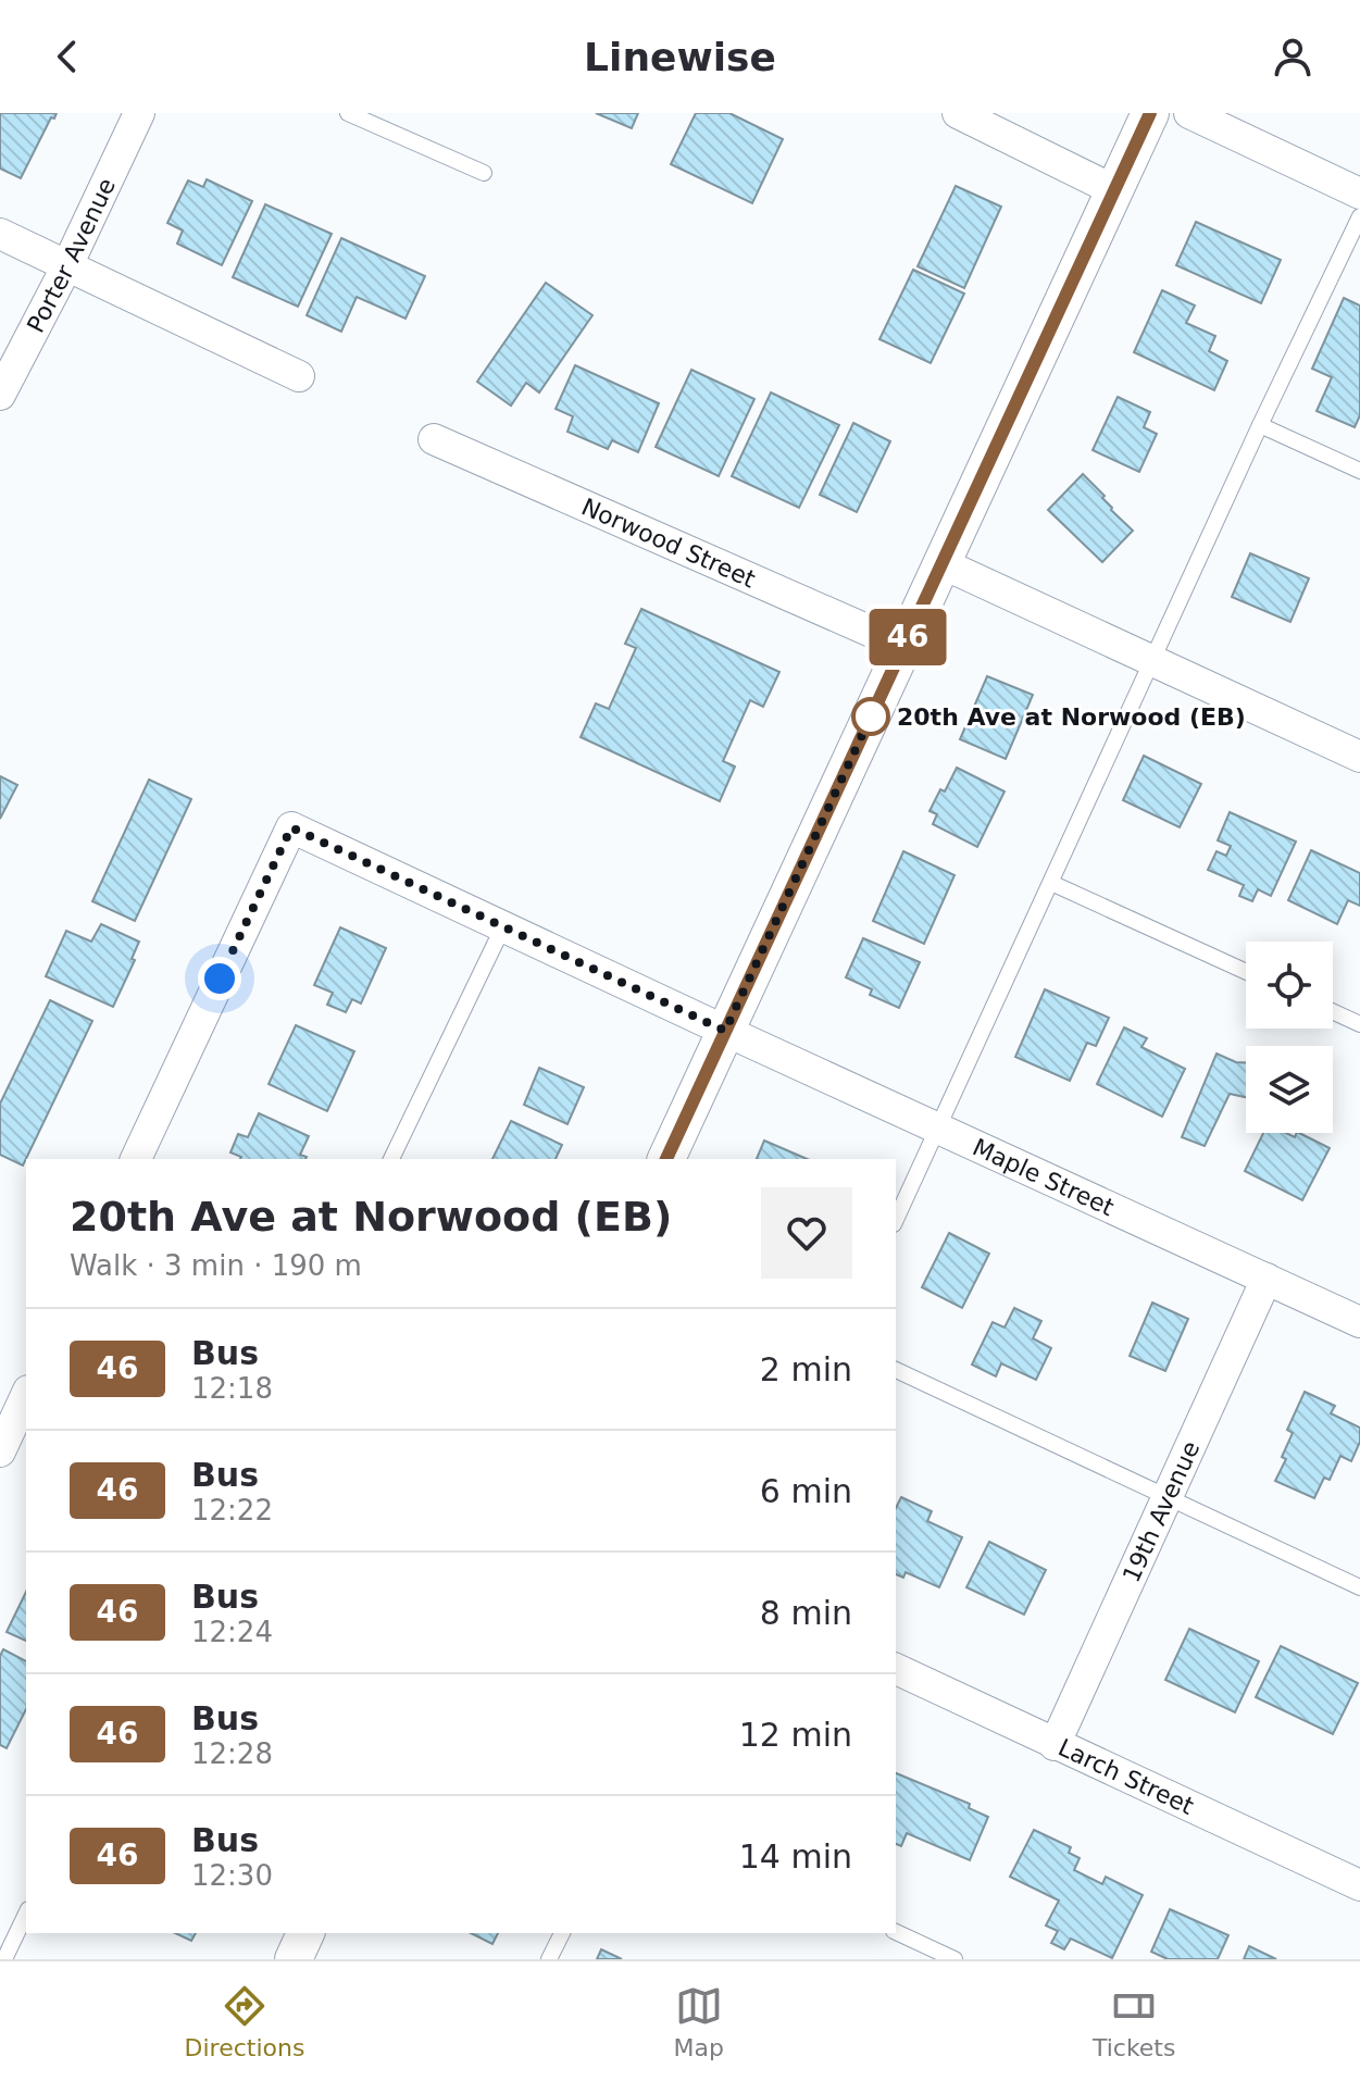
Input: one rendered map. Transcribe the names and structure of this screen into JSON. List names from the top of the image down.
{
  "streets": {
    "street": [
      "Porter Avenue",
      "Norwood Street",
      "Maple Street",
      "19th Avenue",
      "Larch Street"
    ]
  },
  "crossings": [
    ["Maple Street", "19th Avenue"],
    ["19th Avenue", "Larch Street"]
  ],
  "places": ["20th Ave at Norwood (EB)"],
  "lines": ["bus line 46"],
  "page": {
    "header": "Linewise",
    "on_map": "46",
    "heading": ["20th Ave at Norwood (EB)", "Walk · 3 min · 190 m"],
    "list": [
      {
        "mark": "46",
        "name": "Bus",
        "note": "12:18",
        "value": "2 min"
      },
      {
        "mark": "46",
        "name": "Bus",
        "note": "12:22",
        "value": "6 min"
      },
      {
        "mark": "46",
        "name": "Bus",
        "note": "12:24",
        "value": "8 min"
      },
      {
        "mark": "46",
        "name": "Bus",
        "note": "12:28",
        "value": "12 min"
      },
      {
        "mark": "46",
        "name": "Bus",
        "note": "12:30",
        "value": "14 min"
      }
    ],
    "tabs": ["Directions", "Map", "Tickets"]
  }
}
